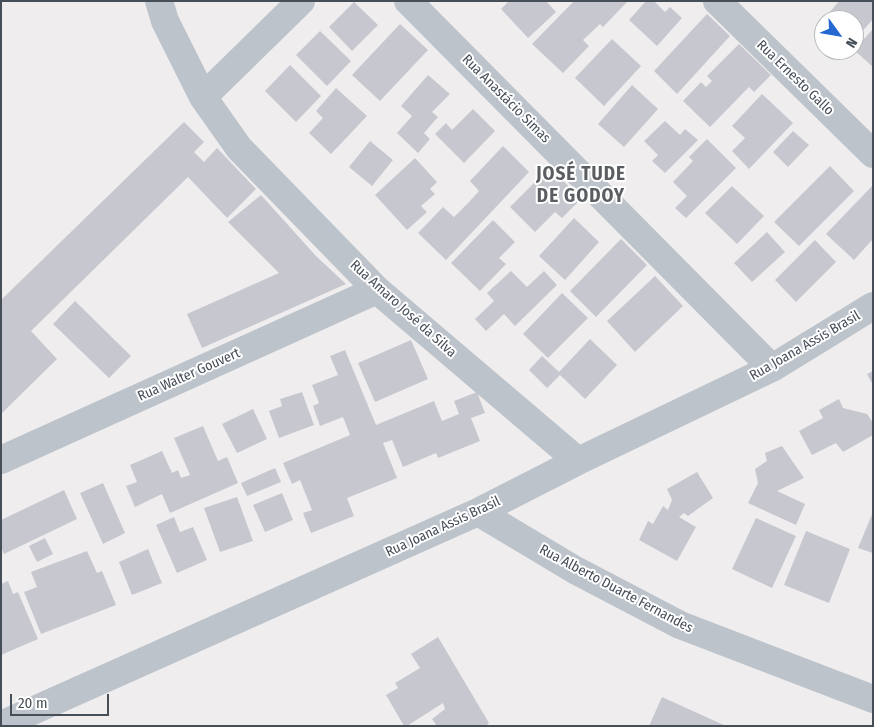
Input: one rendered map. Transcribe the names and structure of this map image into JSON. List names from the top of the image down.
{
  "streets": {
    "street": [
      "Rua Ernesto Gallo",
      "Rua Anastácio Simas",
      "Rua Amaro José da Silva",
      "Rua Joana Assis Brasil",
      "Rua Walter Gouvert",
      "Rua Alberto Duarte Fernandes"
    ]
  },
  "crossings": [
    ["Rua Anastácio Simas", "Rua Joana Assis Brasil"],
    ["Rua Amaro José da Silva", "Rua Joana Assis Brasil"],
    ["Rua Amaro José da Silva", "Rua Walter Gouvert"],
    ["Rua Joana Assis Brasil", "Rua Alberto Duarte Fernandes"]
  ],
  "districts": ["JOSÉ TUDE DE GODOY"],
  "scale_bar": "20 m",
  "north": "bottom right"
}
